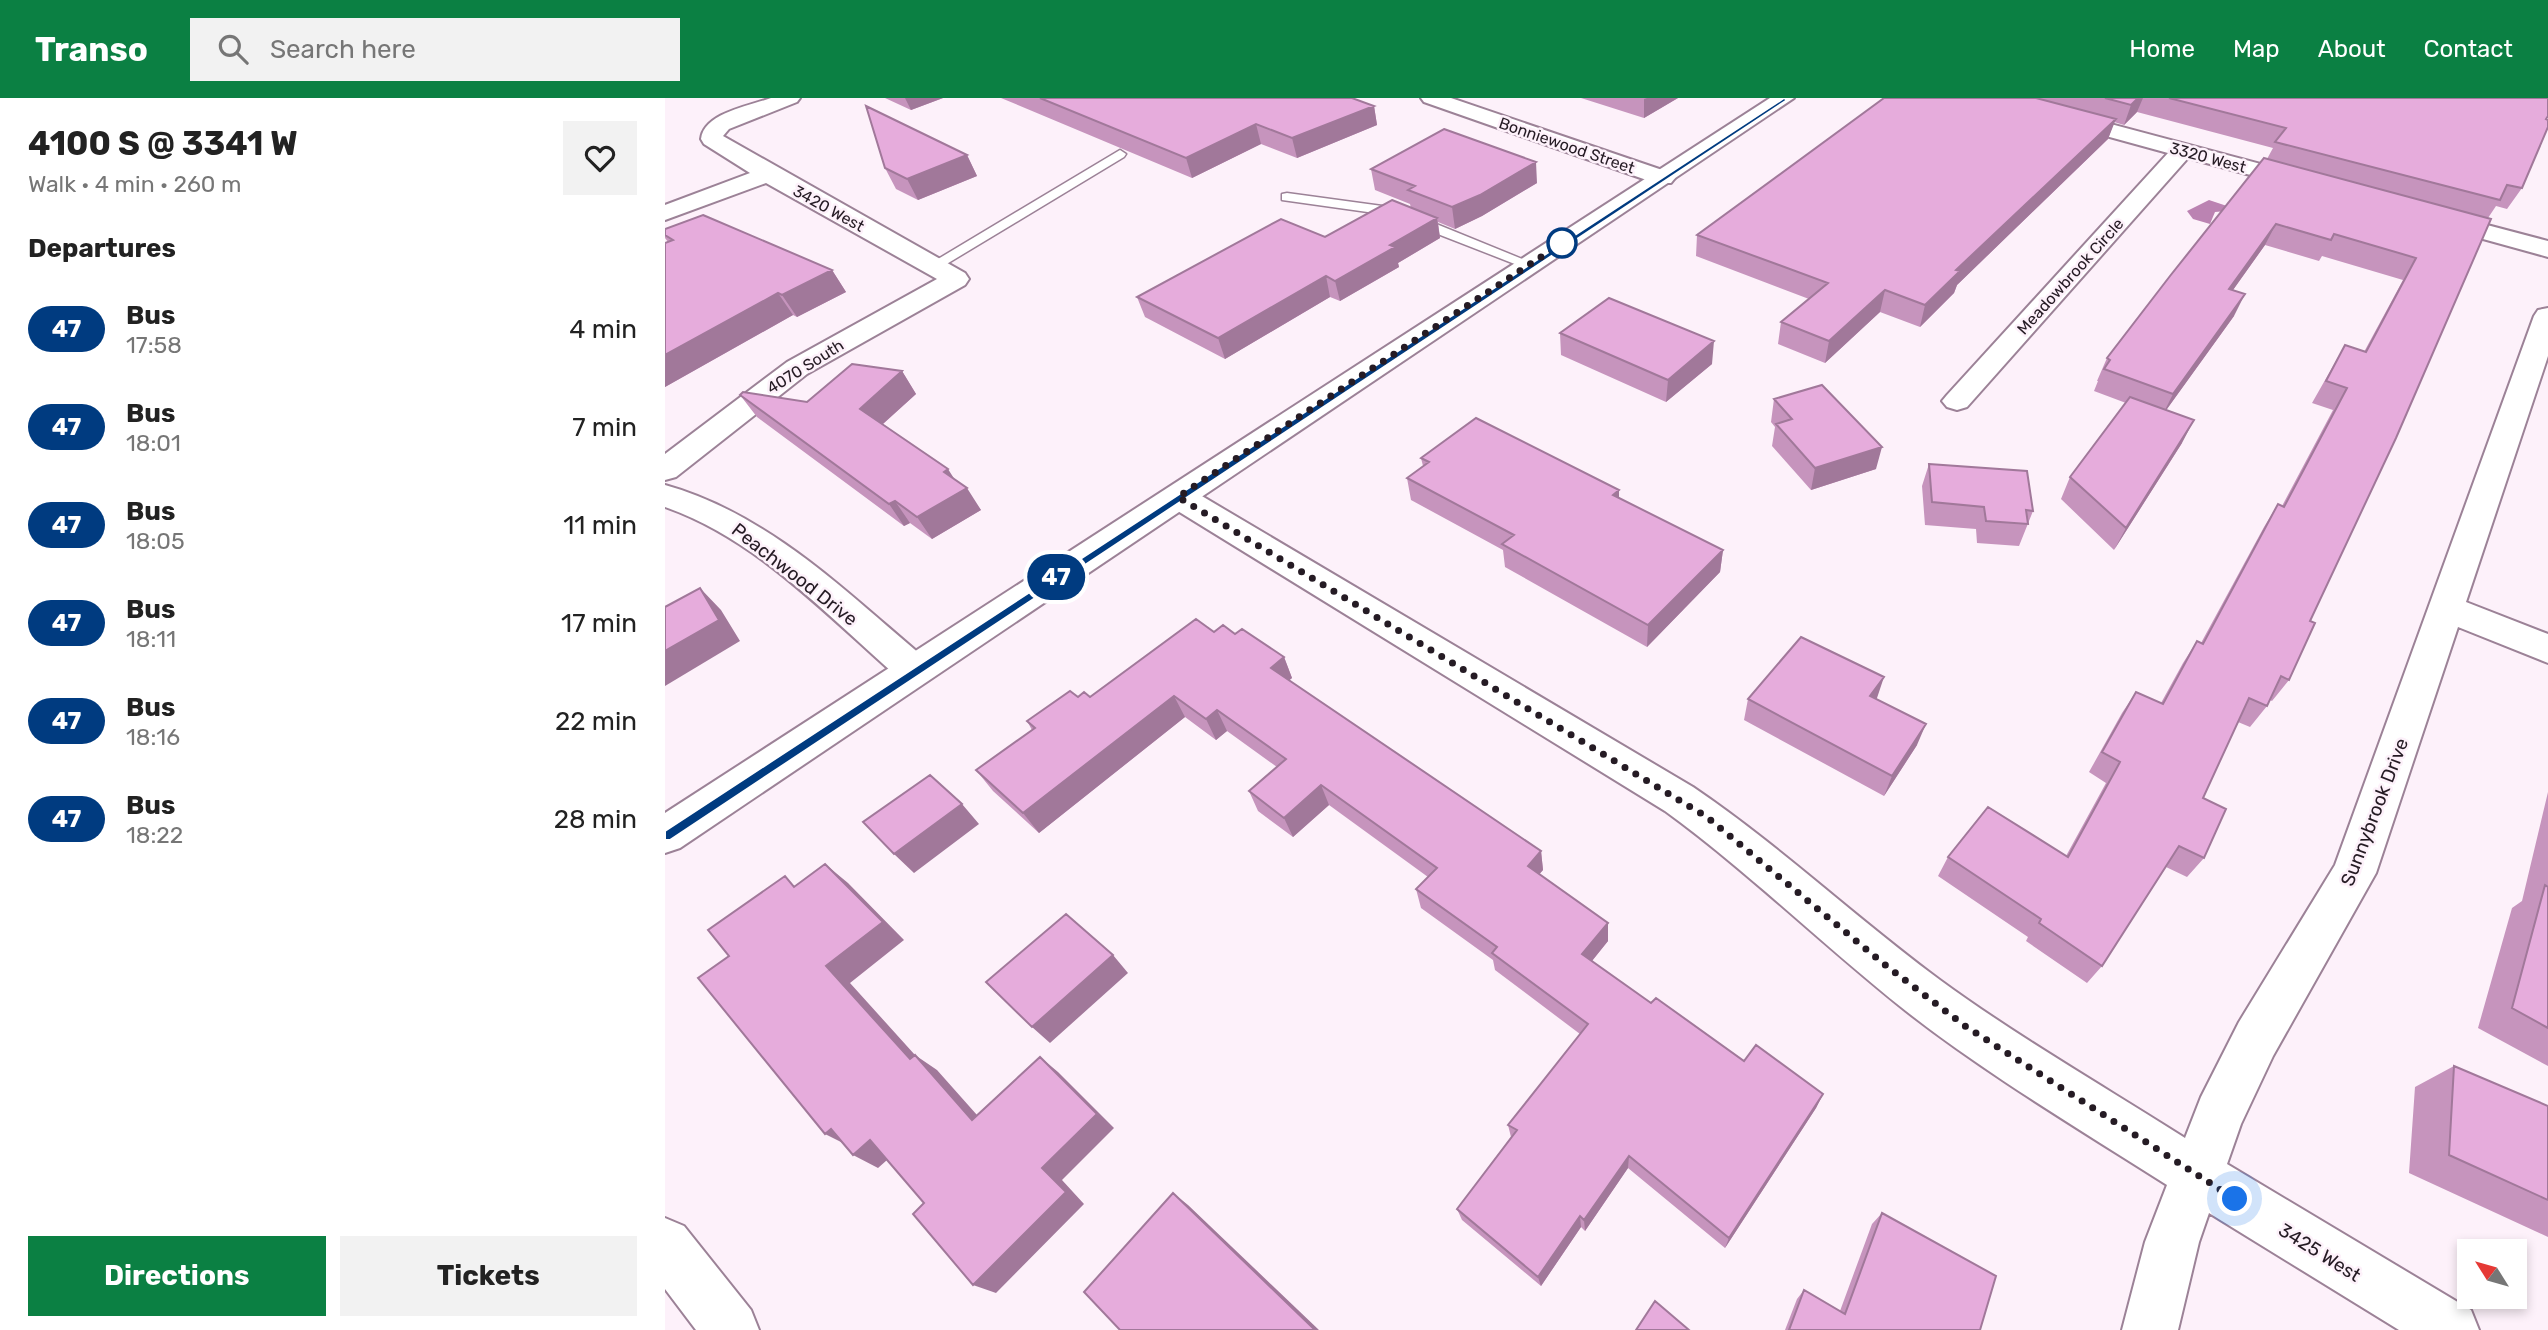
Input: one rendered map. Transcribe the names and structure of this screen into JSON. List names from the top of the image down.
{
  "streets": {
    "street": [
      "Bonniewood Street",
      "3320 West",
      "3420 West",
      "Meadowbrook Circle",
      "4070 South",
      "Peachwood Drive",
      "Sunnybrook Drive",
      "3425 West"
    ]
  },
  "crossings": [
    ["3320 West", "Meadowbrook Circle"],
    ["3420 West", "4070 South"],
    ["Sunnybrook Drive", "3425 West"]
  ],
  "lines": ["bus line 47"],
  "north": "top left",
  "page": {
    "header": "Transo",
    "search": "Search here",
    "nav": [
      "Home",
      "Map",
      "About",
      "Contact"
    ],
    "heading": [
      ["4100 S @ 3341 W", "Walk · 4 min · 260 m"],
      "Departures"
    ],
    "on_map": "47",
    "list": [
      {
        "mark": "47",
        "name": "Bus",
        "note": "17:58",
        "value": "4 min"
      },
      {
        "mark": "47",
        "name": "Bus",
        "note": "18:01",
        "value": "7 min"
      },
      {
        "mark": "47",
        "name": "Bus",
        "note": "18:05",
        "value": "11 min"
      },
      {
        "mark": "47",
        "name": "Bus",
        "note": "18:11",
        "value": "17 min"
      },
      {
        "mark": "47",
        "name": "Bus",
        "note": "18:16",
        "value": "22 min"
      },
      {
        "mark": "47",
        "name": "Bus",
        "note": "18:22",
        "value": "28 min"
      }
    ],
    "buttons": ["Directions", "Tickets"]
  }
}
